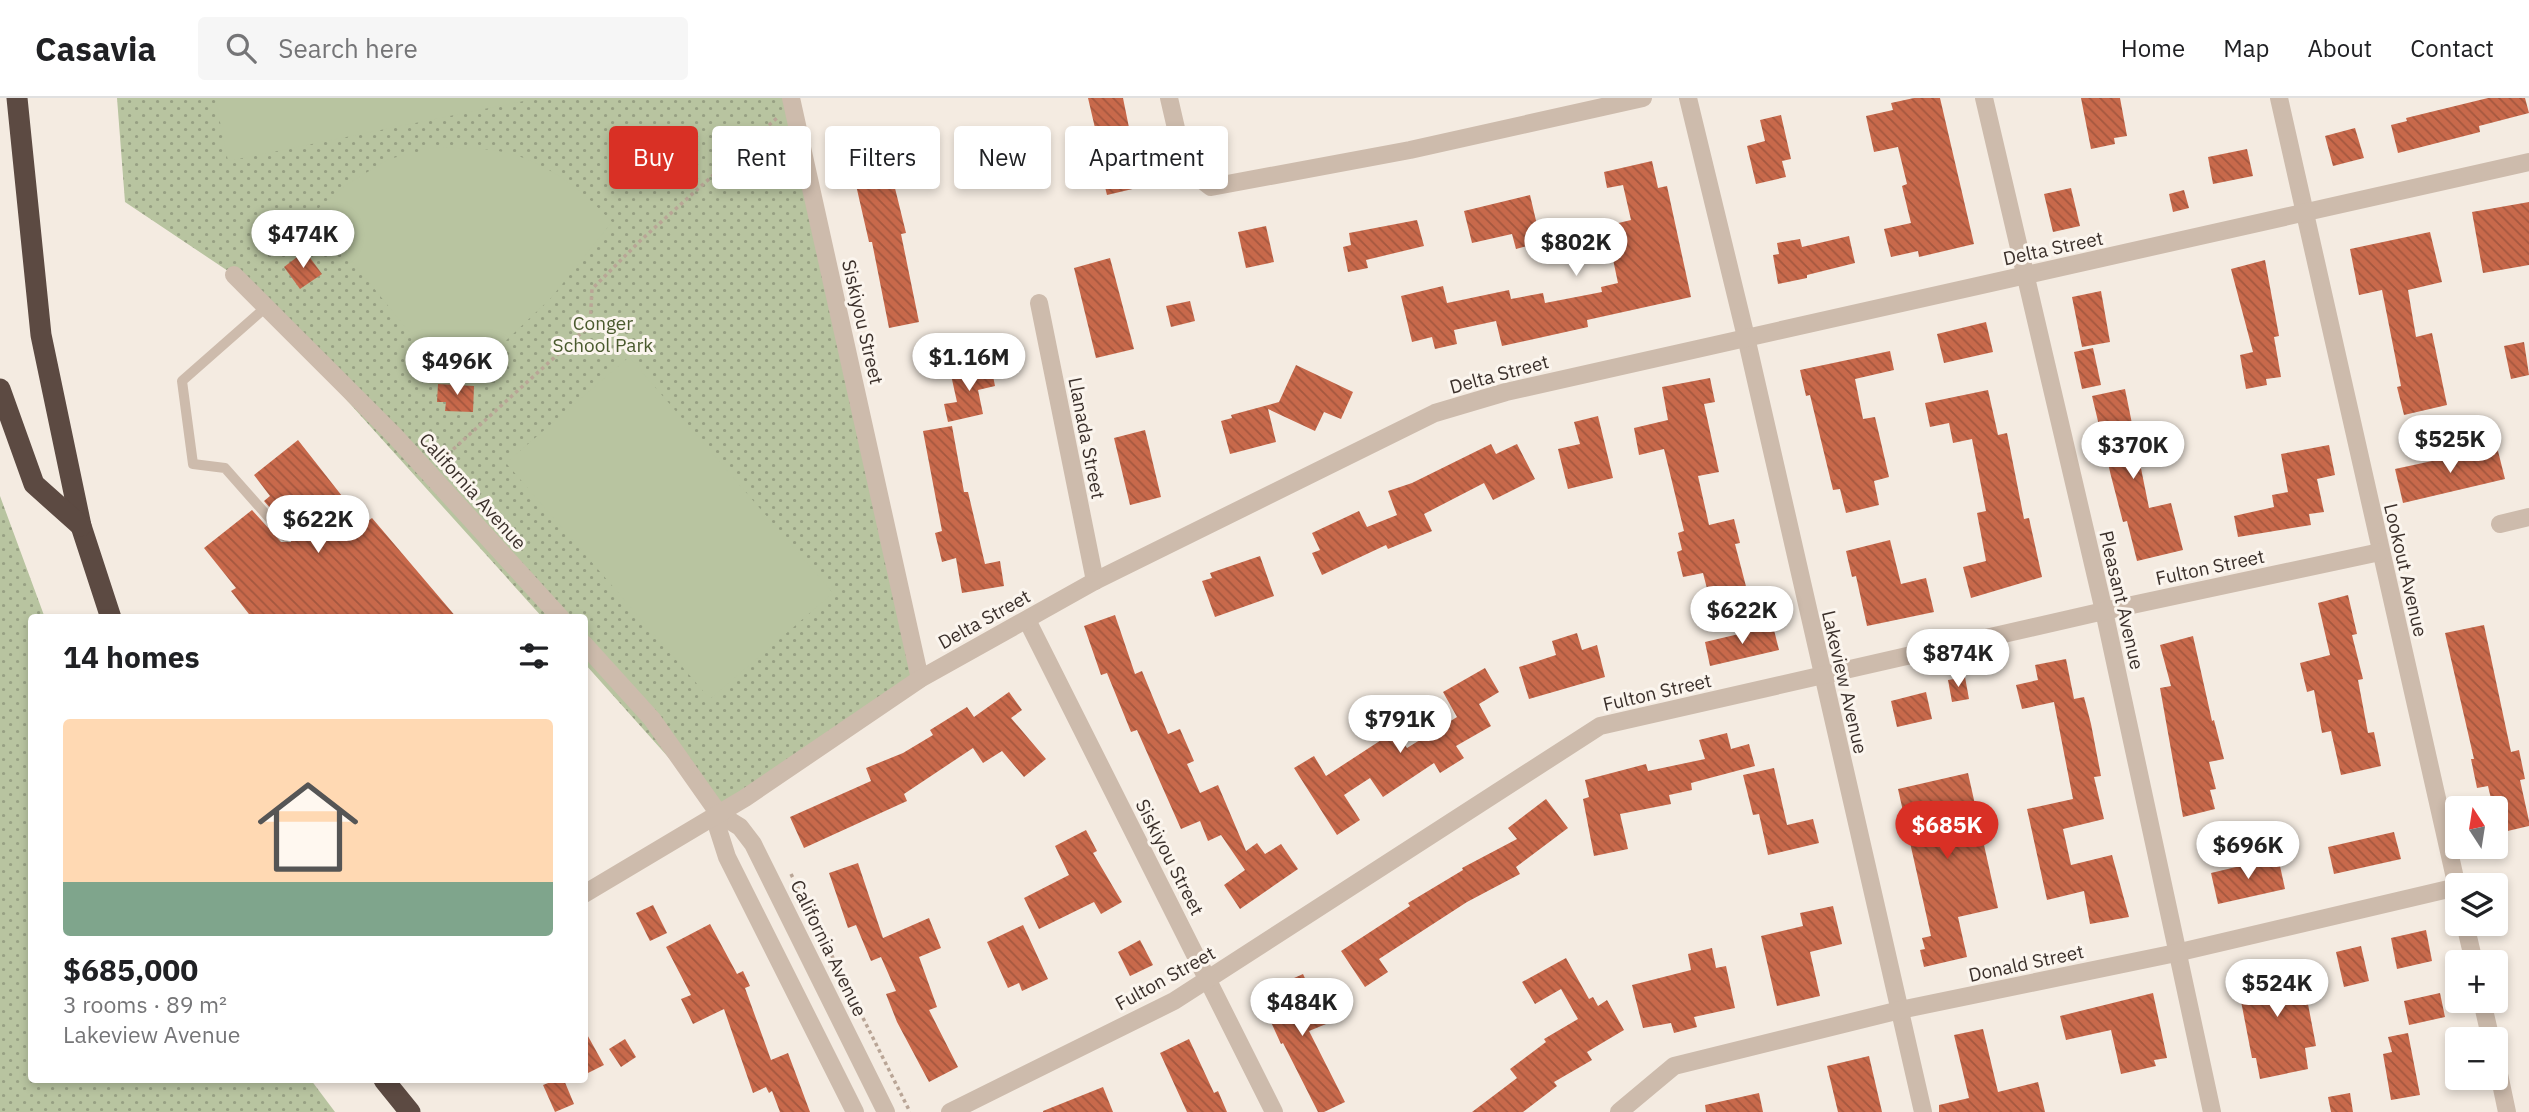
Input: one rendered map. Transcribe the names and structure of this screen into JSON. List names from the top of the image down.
{
  "streets": {
    "street": [
      "Delta Street",
      "Siskiyou Street",
      "Llanada Street",
      "California Avenue",
      "Fulton Street",
      "Lookout Avenue",
      "Pleasant Avenue",
      "Lakeview Avenue",
      "Donald Street"
    ]
  },
  "crossings": [
    ["Delta Street", "Siskiyou Street"],
    ["Delta Street", "Llanada Street"],
    ["Delta Street", "California Avenue"],
    ["Delta Street", "Lookout Avenue"],
    ["Delta Street", "Pleasant Avenue"],
    ["Delta Street", "Lakeview Avenue"],
    ["Siskiyou Street", "Fulton Street"],
    ["Fulton Street", "Lookout Avenue"],
    ["Fulton Street", "Pleasant Avenue"],
    ["Fulton Street", "Lakeview Avenue"],
    ["Pleasant Avenue", "Donald Street"],
    ["Lakeview Avenue", "Donald Street"]
  ],
  "parks": ["Conger School Park"],
  "north": "top",
  "page": {
    "header": "Casavia",
    "search": "Search here",
    "nav": [
      "Home",
      "Map",
      "About",
      "Contact"
    ],
    "chip": [
      "Buy",
      "Rent",
      "Filters",
      "New",
      "Apartment"
    ],
    "price": [
      "$474K",
      "$802K",
      "$1.16M",
      "$496K",
      "$525K",
      "$370K",
      "$622K",
      "$622K",
      "$874K",
      "$791K",
      "$685K",
      "$696K",
      "$524K",
      "$484K"
    ],
    "heading": "14 homes",
    "list": [
      {
        "name": "$685,000",
        "note": "3 rooms · 89 m² · Lakeview Avenue"
      }
    ],
    "map_buttons": ["+", "−"]
  }
}
